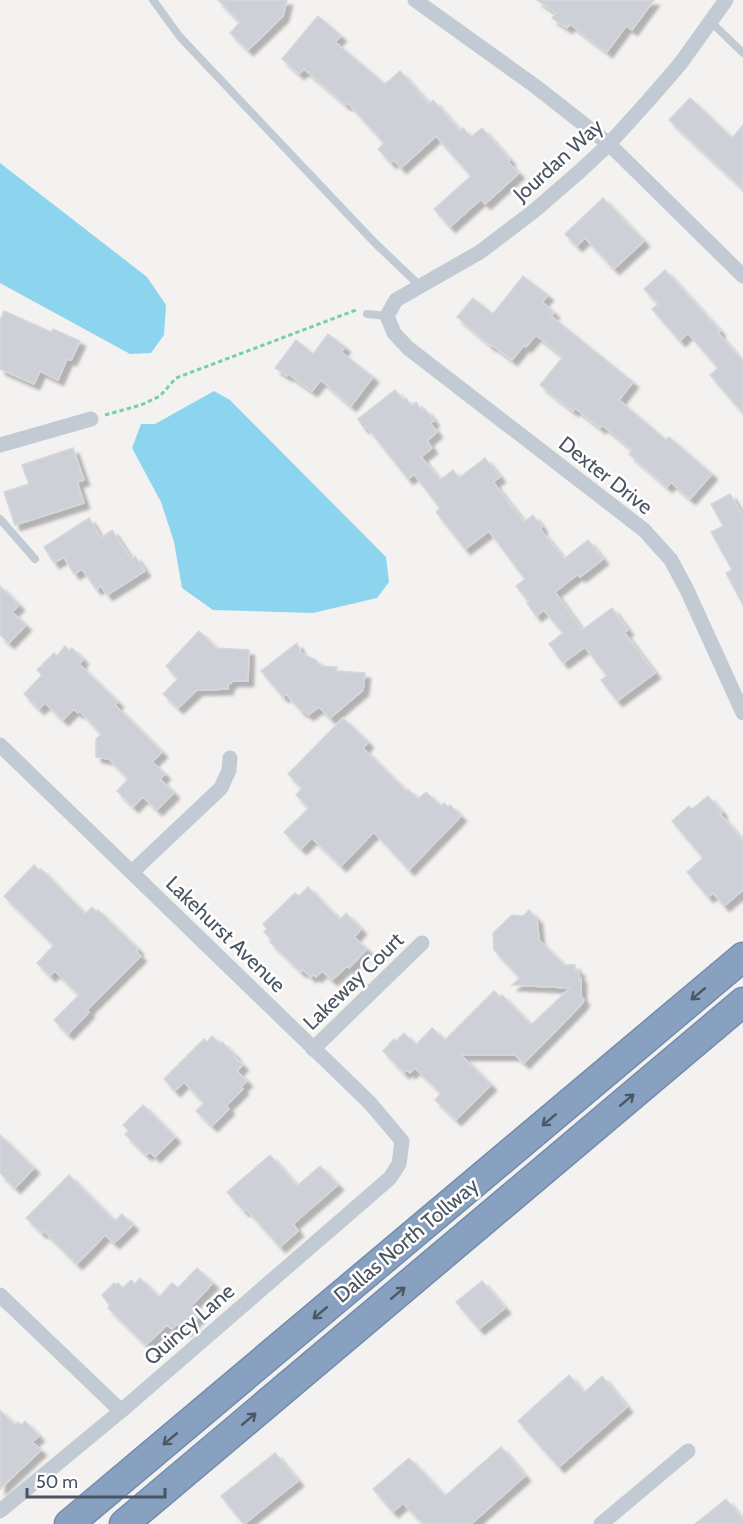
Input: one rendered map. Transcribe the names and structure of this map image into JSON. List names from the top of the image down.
{
  "streets": {
    "highway": ["Dallas North Tollway"],
    "street": [
      "Jourdan Way",
      "Dexter Drive",
      "Lakehurst Avenue",
      "Lakeway Court",
      "Quincy Lane"
    ]
  },
  "crossings": [
    ["Jourdan Way", "Dexter Drive"],
    ["Lakehurst Avenue", "Lakeway Court"],
    ["Lakehurst Avenue", "Quincy Lane"]
  ],
  "scale_bar": "50 m"
}
